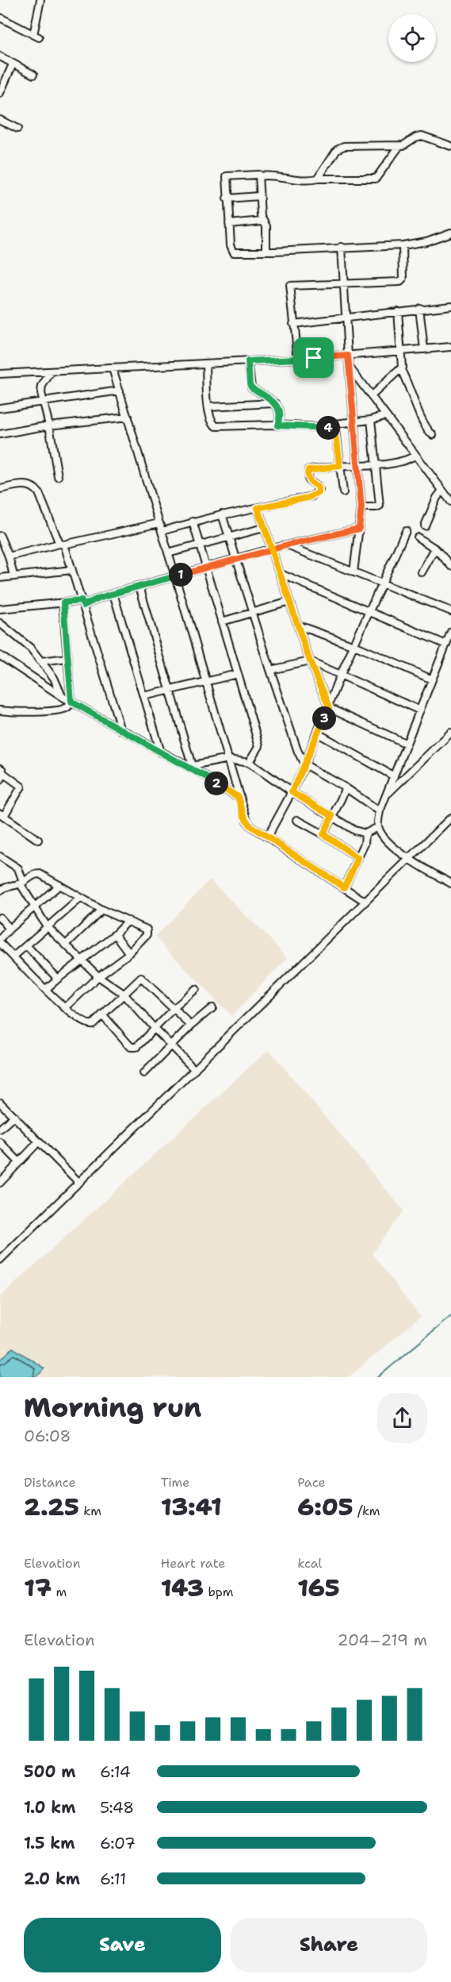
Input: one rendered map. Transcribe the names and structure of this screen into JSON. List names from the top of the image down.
{
  "page": {
    "pins": [
      "4",
      "1",
      "3",
      "2"
    ],
    "heading": ["Morning run", "06:08"],
    "stats": [
      ["Distance", "2.25 km"],
      ["Time", "13:41"],
      ["Pace", "6:05 /km"],
      ["Elevation", "17 m"],
      ["Heart rate", "143 bpm"],
      ["kcal", "165"]
    ],
    "chart": ["Elevation", "204–219 m"],
    "list": [
      {
        "name": "500 m",
        "note": "6:14"
      },
      {
        "name": "1.0 km",
        "note": "5:48"
      },
      {
        "name": "1.5 km",
        "note": "6:07"
      },
      {
        "name": "2.0 km",
        "note": "6:11"
      }
    ],
    "buttons": ["Save", "Share"]
  }
}
